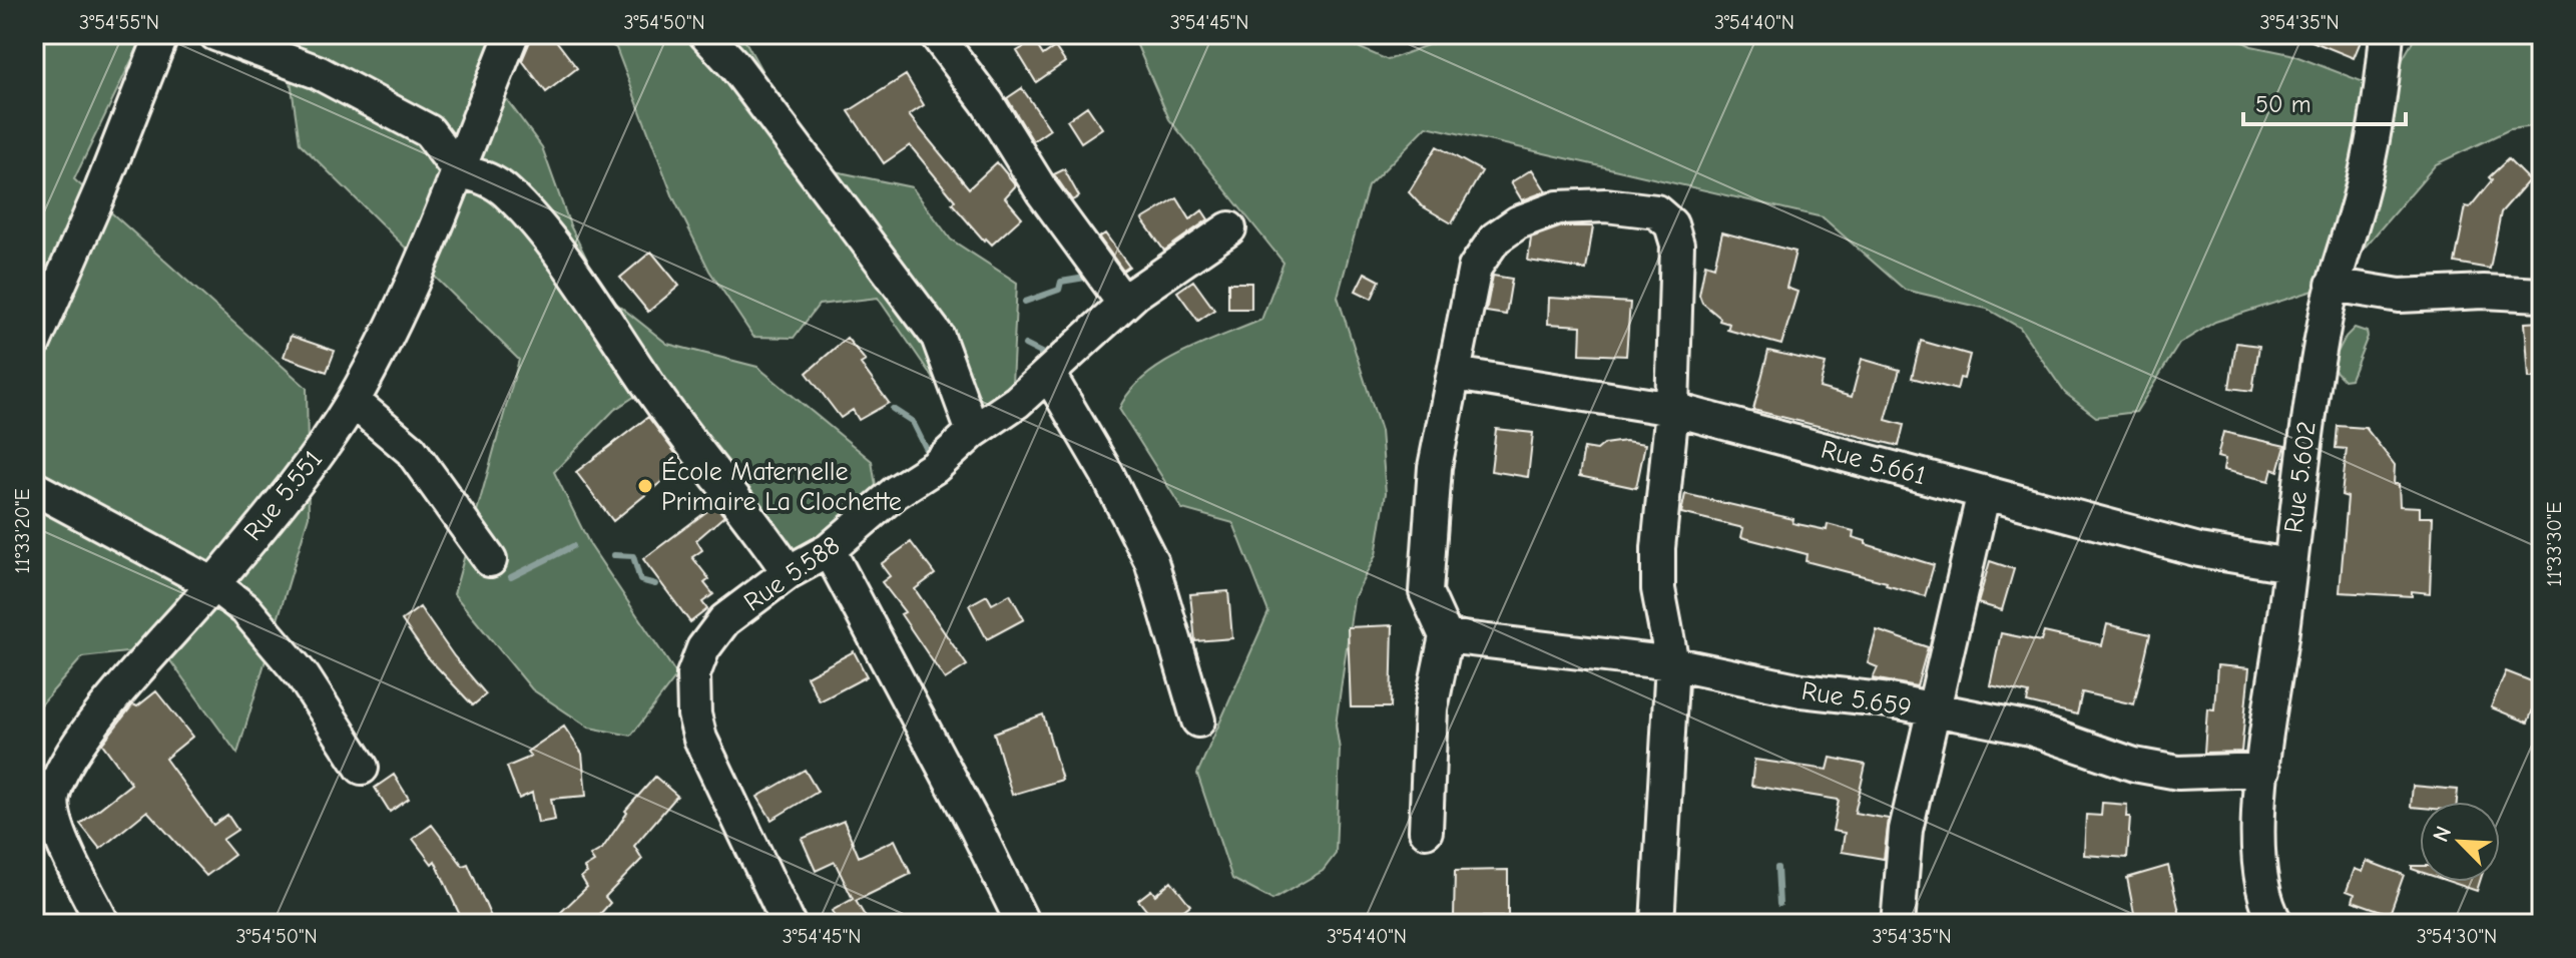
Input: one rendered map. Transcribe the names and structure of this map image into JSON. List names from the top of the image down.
{
  "streets": {
    "street": [
      "Rue 5.661",
      "Rue 5.602",
      "Rue 5.551",
      "Rue 5.588",
      "Rue 5.659"
    ]
  },
  "crossings": [
    ["Rue 5.661", "Rue 5.602"],
    ["Rue 5.602", "Rue 5.659"]
  ],
  "places": ["École Maternelle Primaire La Clochette"],
  "scale_bar": "50 m",
  "north": "top left",
  "coordinates": [
    "3°54'55\"N",
    "3°54'50\"N",
    "3°54'45\"N",
    "3°54'40\"N",
    "3°54'35\"N",
    "11°33'20\"E",
    "11°33'30\"E",
    "3°54'30\"N"
  ]
}
